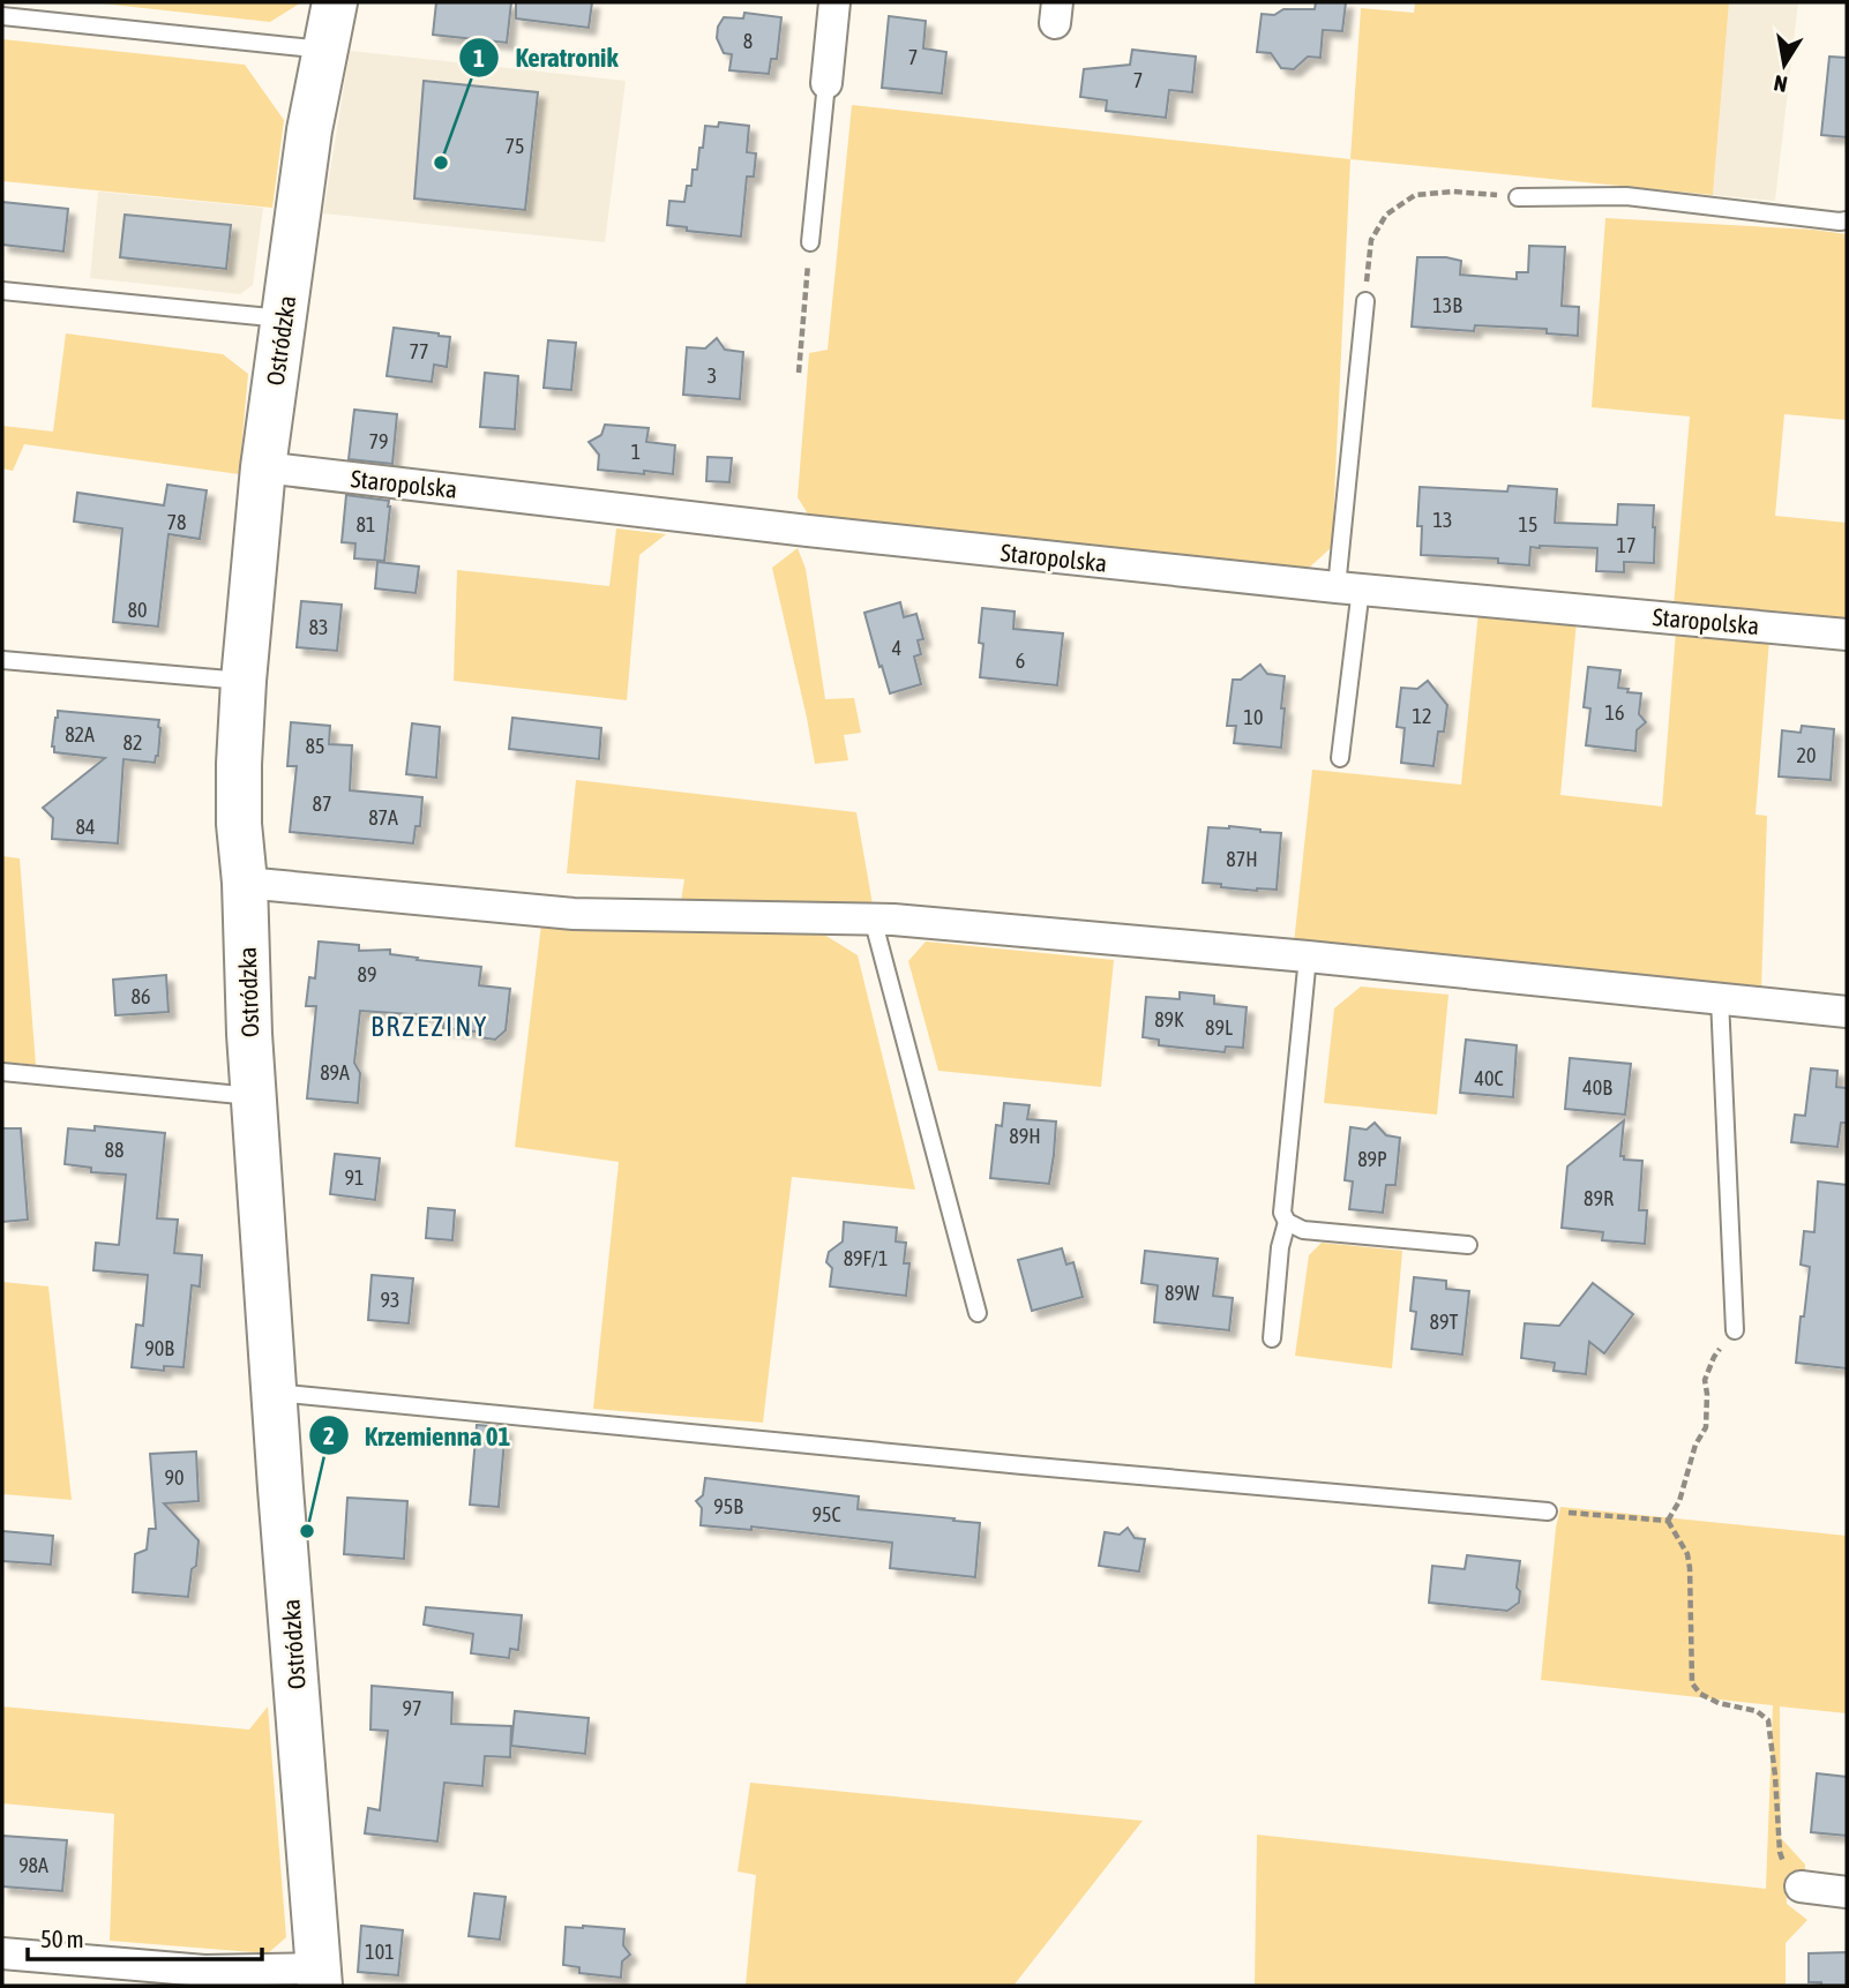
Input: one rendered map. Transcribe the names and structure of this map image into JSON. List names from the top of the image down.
{
  "streets": {
    "street": ["Ostródzka", "Staropolska"]
  },
  "crossings": [
    ["Ostródzka", "Staropolska"]
  ],
  "districts": ["BRZEZINY"],
  "places": ["Keratronik", "Krzemienna 01"],
  "house_numbers": [
    "8",
    "7",
    "7",
    "75",
    "13B",
    "77",
    "3",
    "79",
    "1",
    "13",
    "78",
    "81",
    "15",
    "17",
    "80",
    "83",
    "4",
    "6",
    "16",
    "12",
    "10",
    "82A",
    "82",
    "85",
    "20",
    "87",
    "87A",
    "84",
    "87H",
    "89",
    "86",
    "89K",
    "89L",
    "89A",
    "40C",
    "40B",
    "89H",
    "88",
    "89P",
    "91",
    "89R",
    "89F/1",
    "89W",
    "93",
    "89T",
    "90B",
    "90",
    "95B",
    "95C",
    "97",
    "98A",
    "101"
  ],
  "scale_bar": "50 m",
  "north": "bottom"
}
